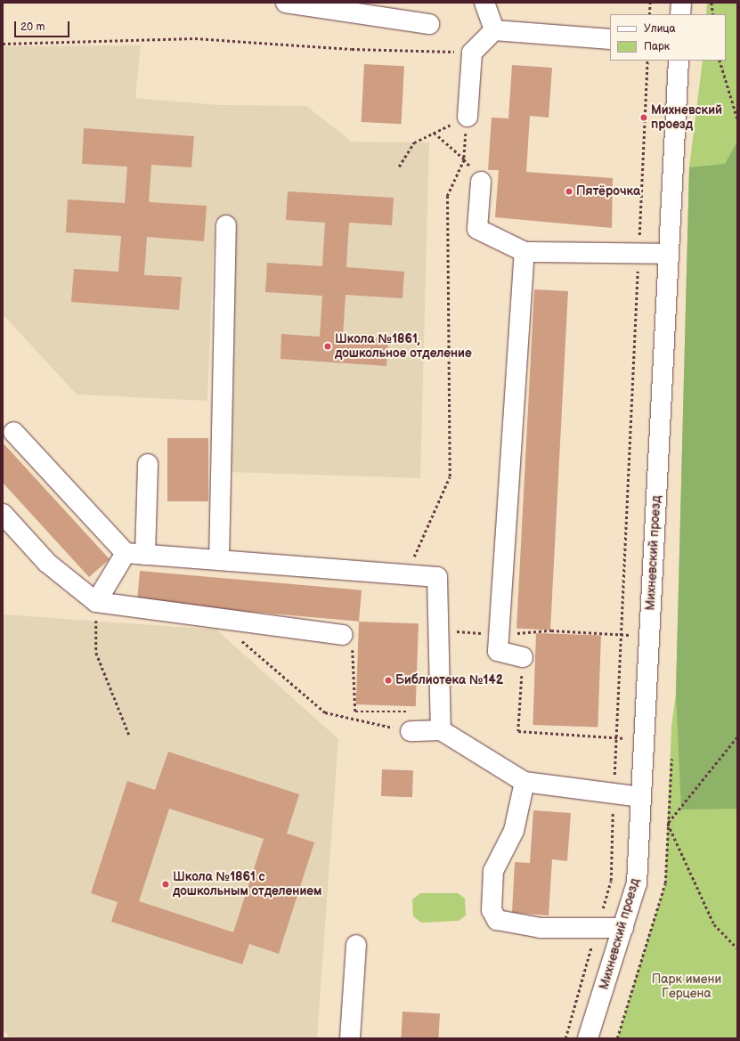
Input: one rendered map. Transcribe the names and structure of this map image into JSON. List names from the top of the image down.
{
  "streets": {
    "street": ["Михневский проезд"]
  },
  "parks": ["Парк имени Герцена"],
  "places": [
    "Михневский проезд",
    "Пятёрочка",
    "Школа №1861, дошкольное отделение",
    "Библиотека №142",
    "Школа №1861 с дошкольным отделением"
  ],
  "legend": ["Улица", "Парк"],
  "scale_bar": "20 m"
}
